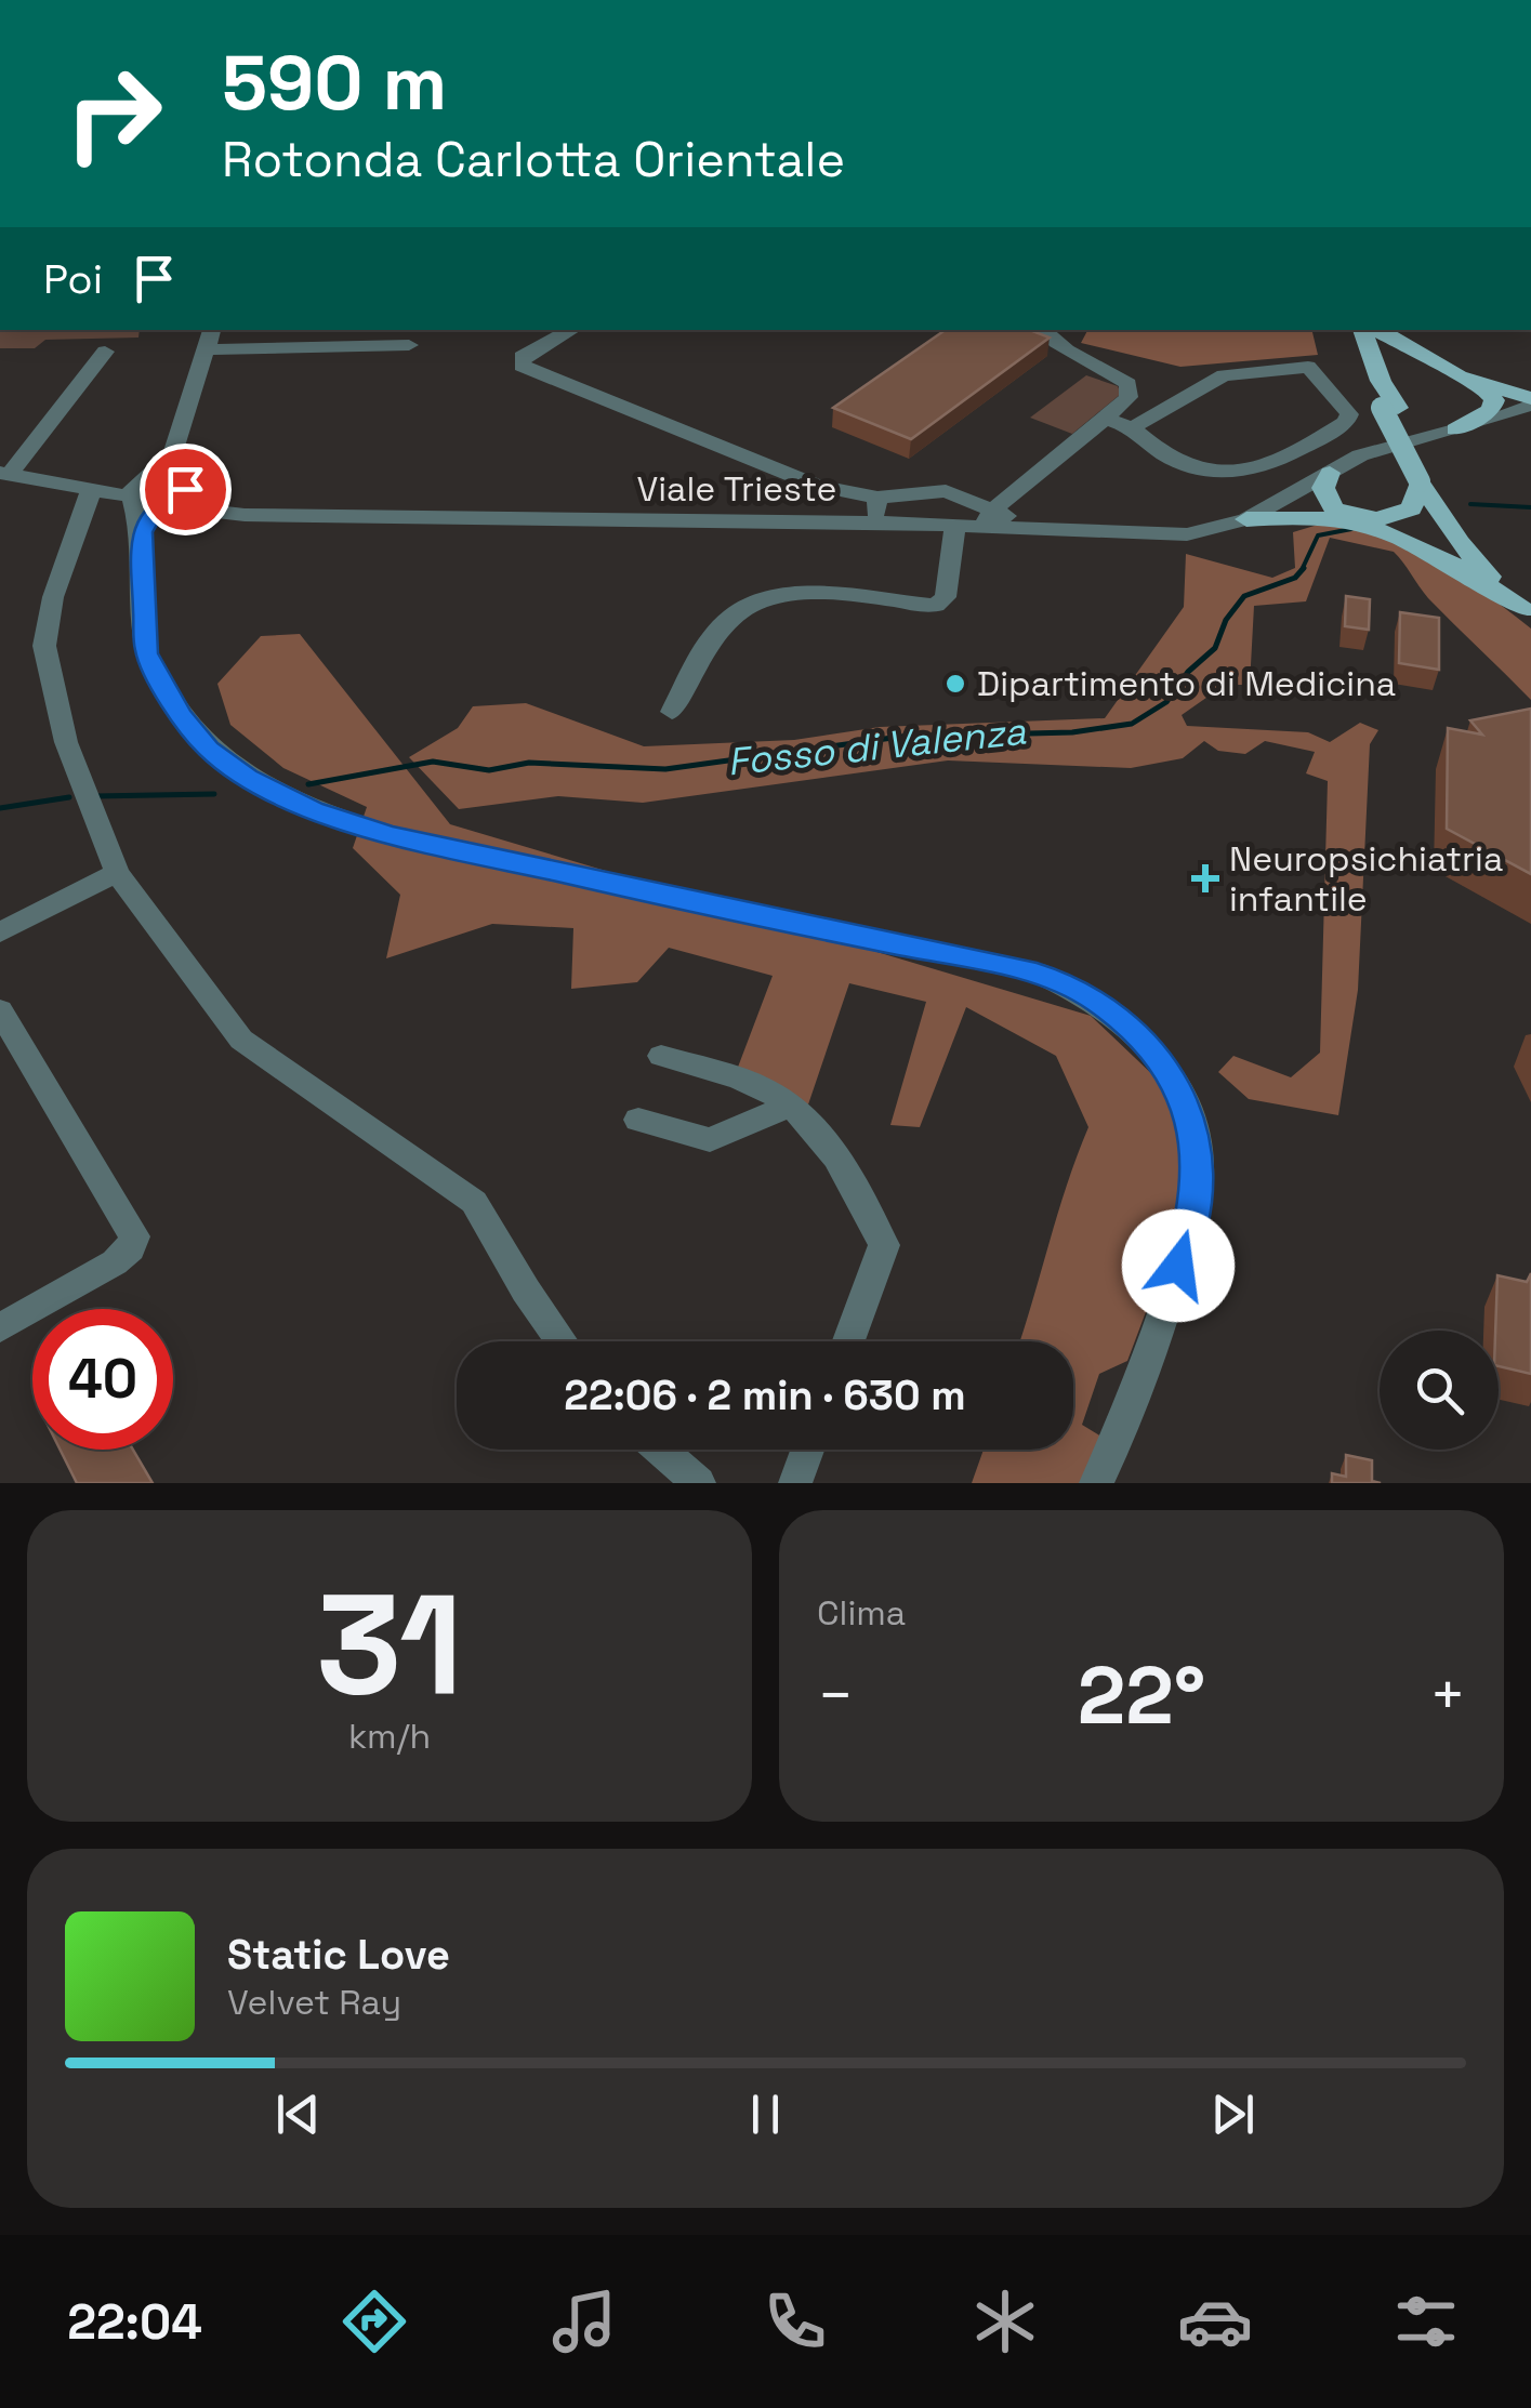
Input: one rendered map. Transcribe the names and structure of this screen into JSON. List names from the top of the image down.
{
  "streets": {
    "street": ["Viale Trieste"]
  },
  "water": ["Fosso di Valenza"],
  "places": {
    "other": ["Dipartimento di Medicina"],
    "health": ["Neuropsichiatria infantile"]
  },
  "page": {
    "turn": ["590 m", "Rotonda Carlotta Orientale"],
    "then": "Poi",
    "limit": "40",
    "trip": "22:06 · 2 min · 630 m",
    "tile": [
      ["31", "km/h"],
      "Clima"
    ],
    "heat": ["−", "22°", "+"],
    "song": ["Static Love", "Velvet Ray"],
    "tabs": "22:04"
  }
}
